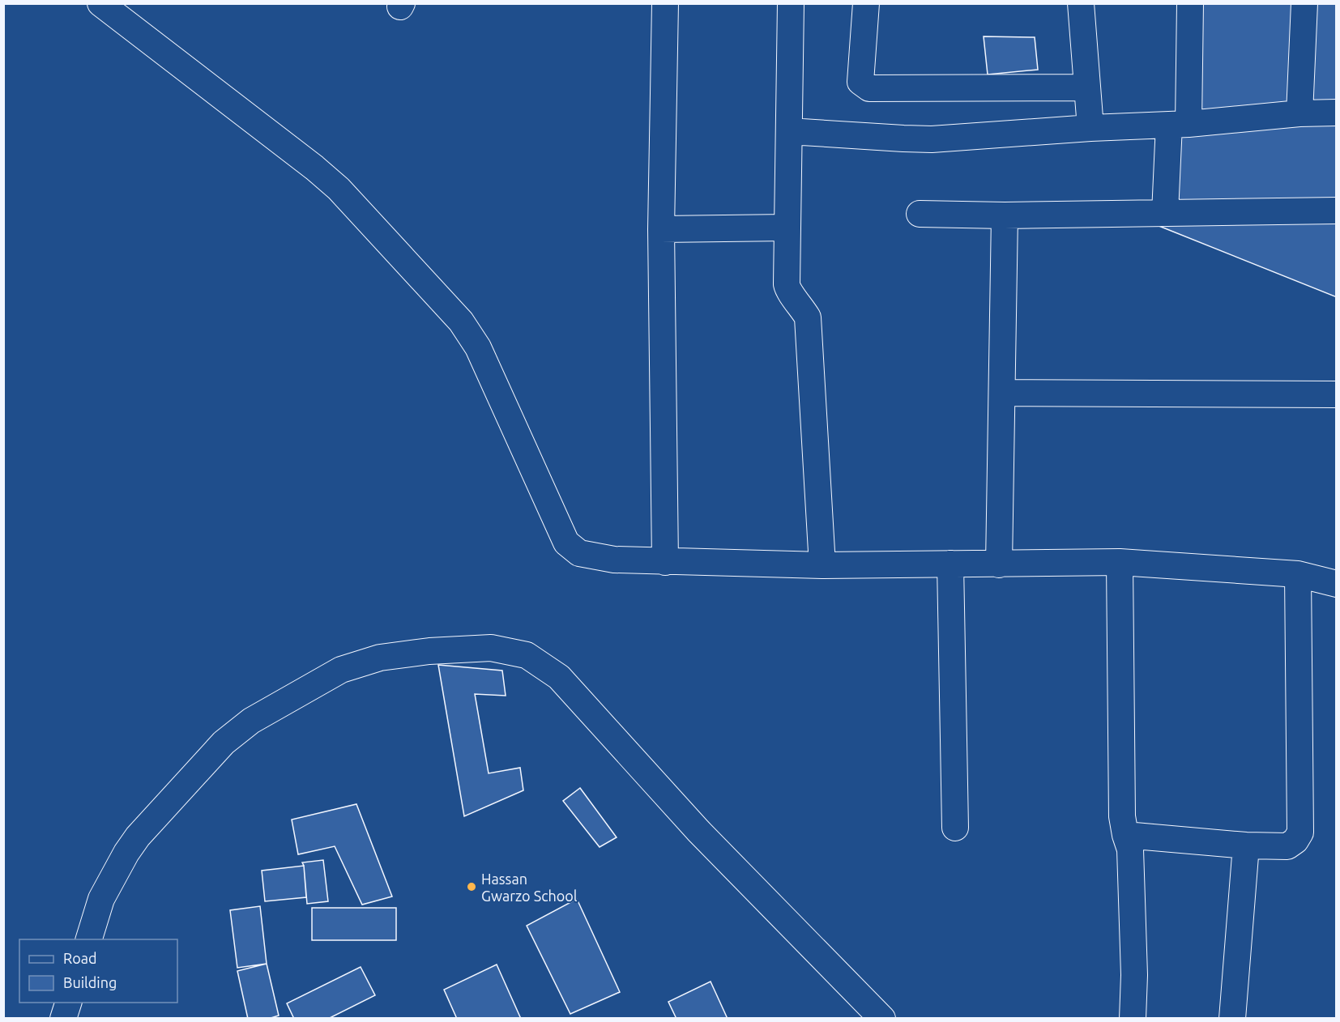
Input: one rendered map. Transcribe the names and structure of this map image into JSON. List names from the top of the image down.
{
  "places": ["Hassan Gwarzo School"],
  "legend": ["Road", "Building"]
}
